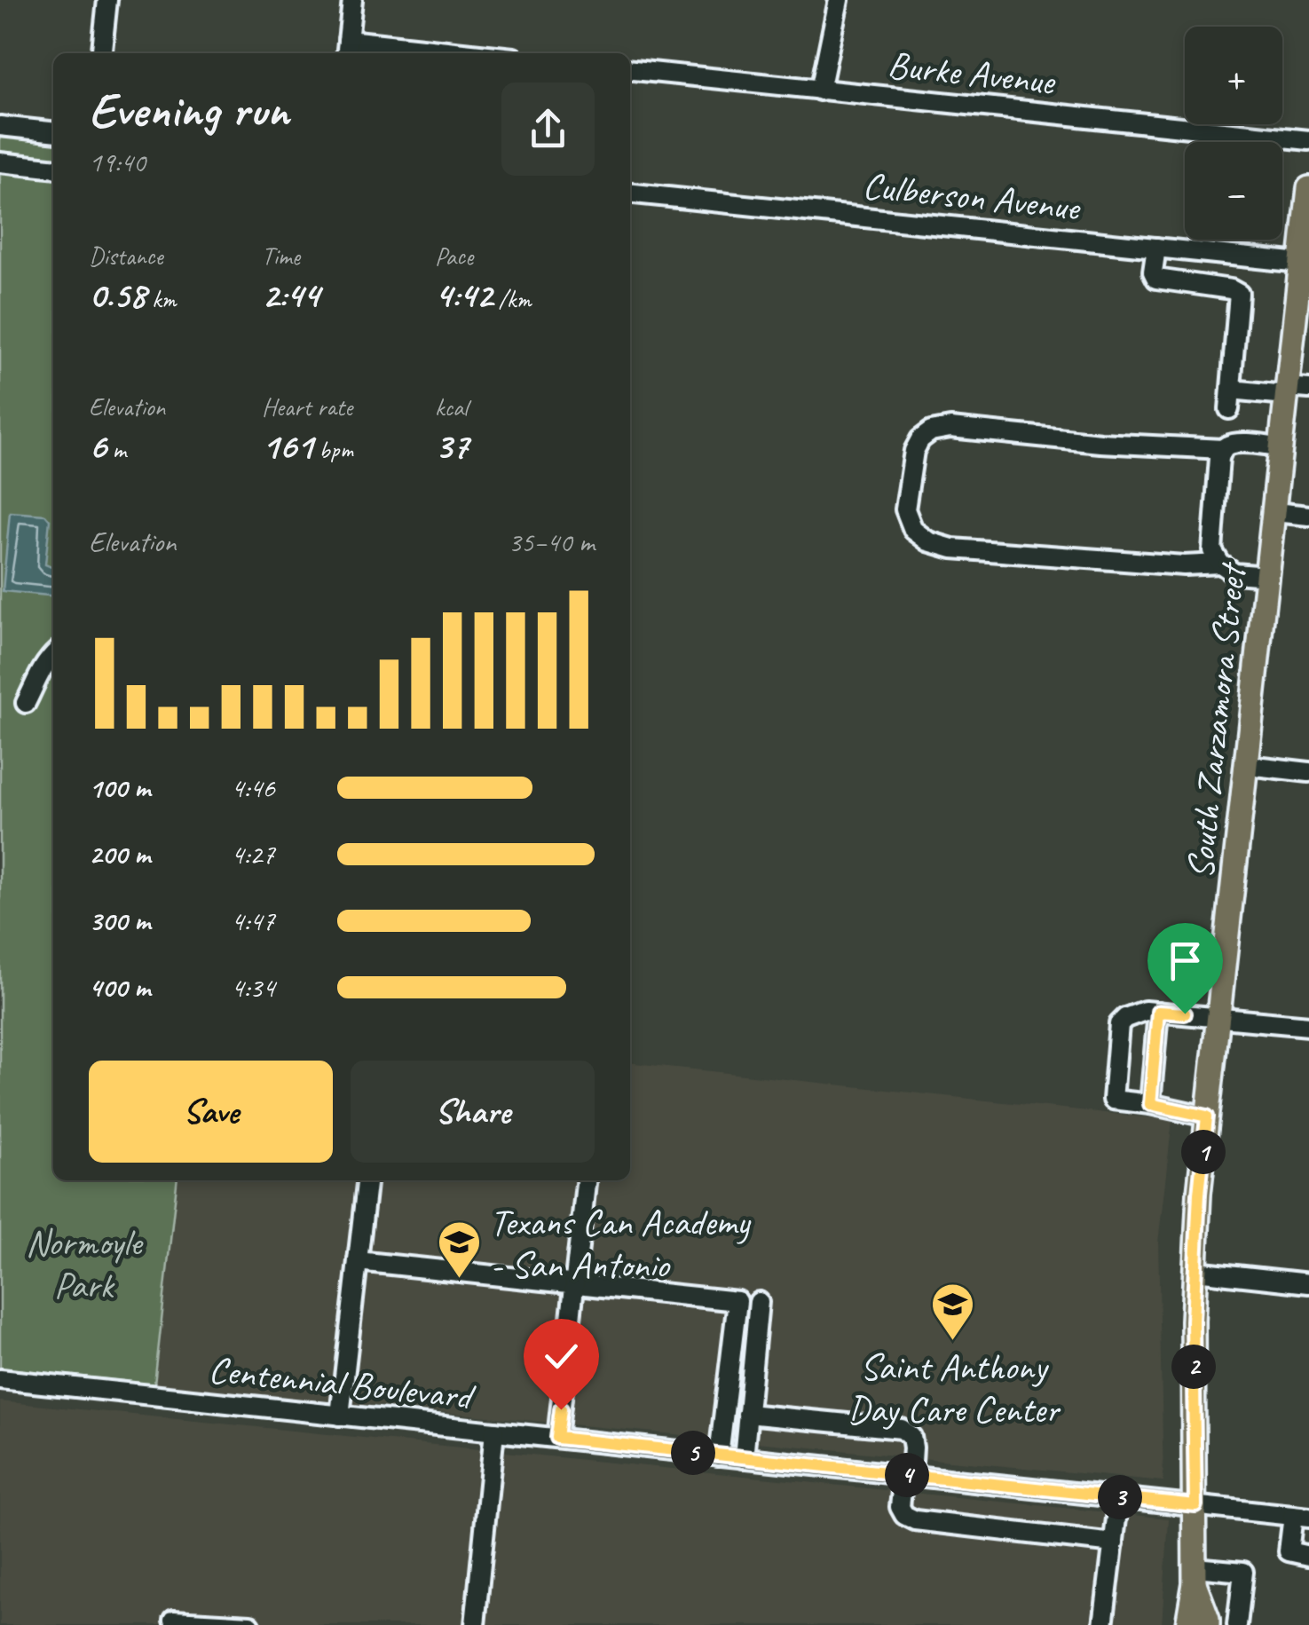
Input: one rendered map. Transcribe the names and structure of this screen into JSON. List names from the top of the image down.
{
  "streets": {
    "main road": ["South Zarzamora Street"],
    "street": ["Burke Avenue", "Culberson Avenue", "Centennial Boulevard"]
  },
  "crossings": [
    ["Culberson Avenue", "South Zarzamora Street"],
    ["South Zarzamora Street", "Centennial Boulevard"]
  ],
  "parks": ["Normoyle Park"],
  "places": {
    "school or university": ["Texans Can Academy - San Antonio", "Saint Anthony Day Care Center"]
  },
  "page": {
    "map_buttons": ["+", "−"],
    "heading": ["Evening run", "19:40"],
    "stats": [
      ["Distance", "0.58 km"],
      ["Time", "2:44"],
      ["Pace", "4:42 /km"],
      ["Elevation", "6 m"],
      ["Heart rate", "161 bpm"],
      ["kcal", "37"]
    ],
    "chart": ["Elevation", "35–40 m"],
    "list": [
      {
        "name": "100 m",
        "note": "4:46"
      },
      {
        "name": "200 m",
        "note": "4:27"
      },
      {
        "name": "300 m",
        "note": "4:47"
      },
      {
        "name": "400 m",
        "note": "4:34"
      }
    ],
    "buttons": ["Save", "Share"],
    "pins": [
      "1",
      "2",
      "5",
      "4",
      "3"
    ]
  }
}
